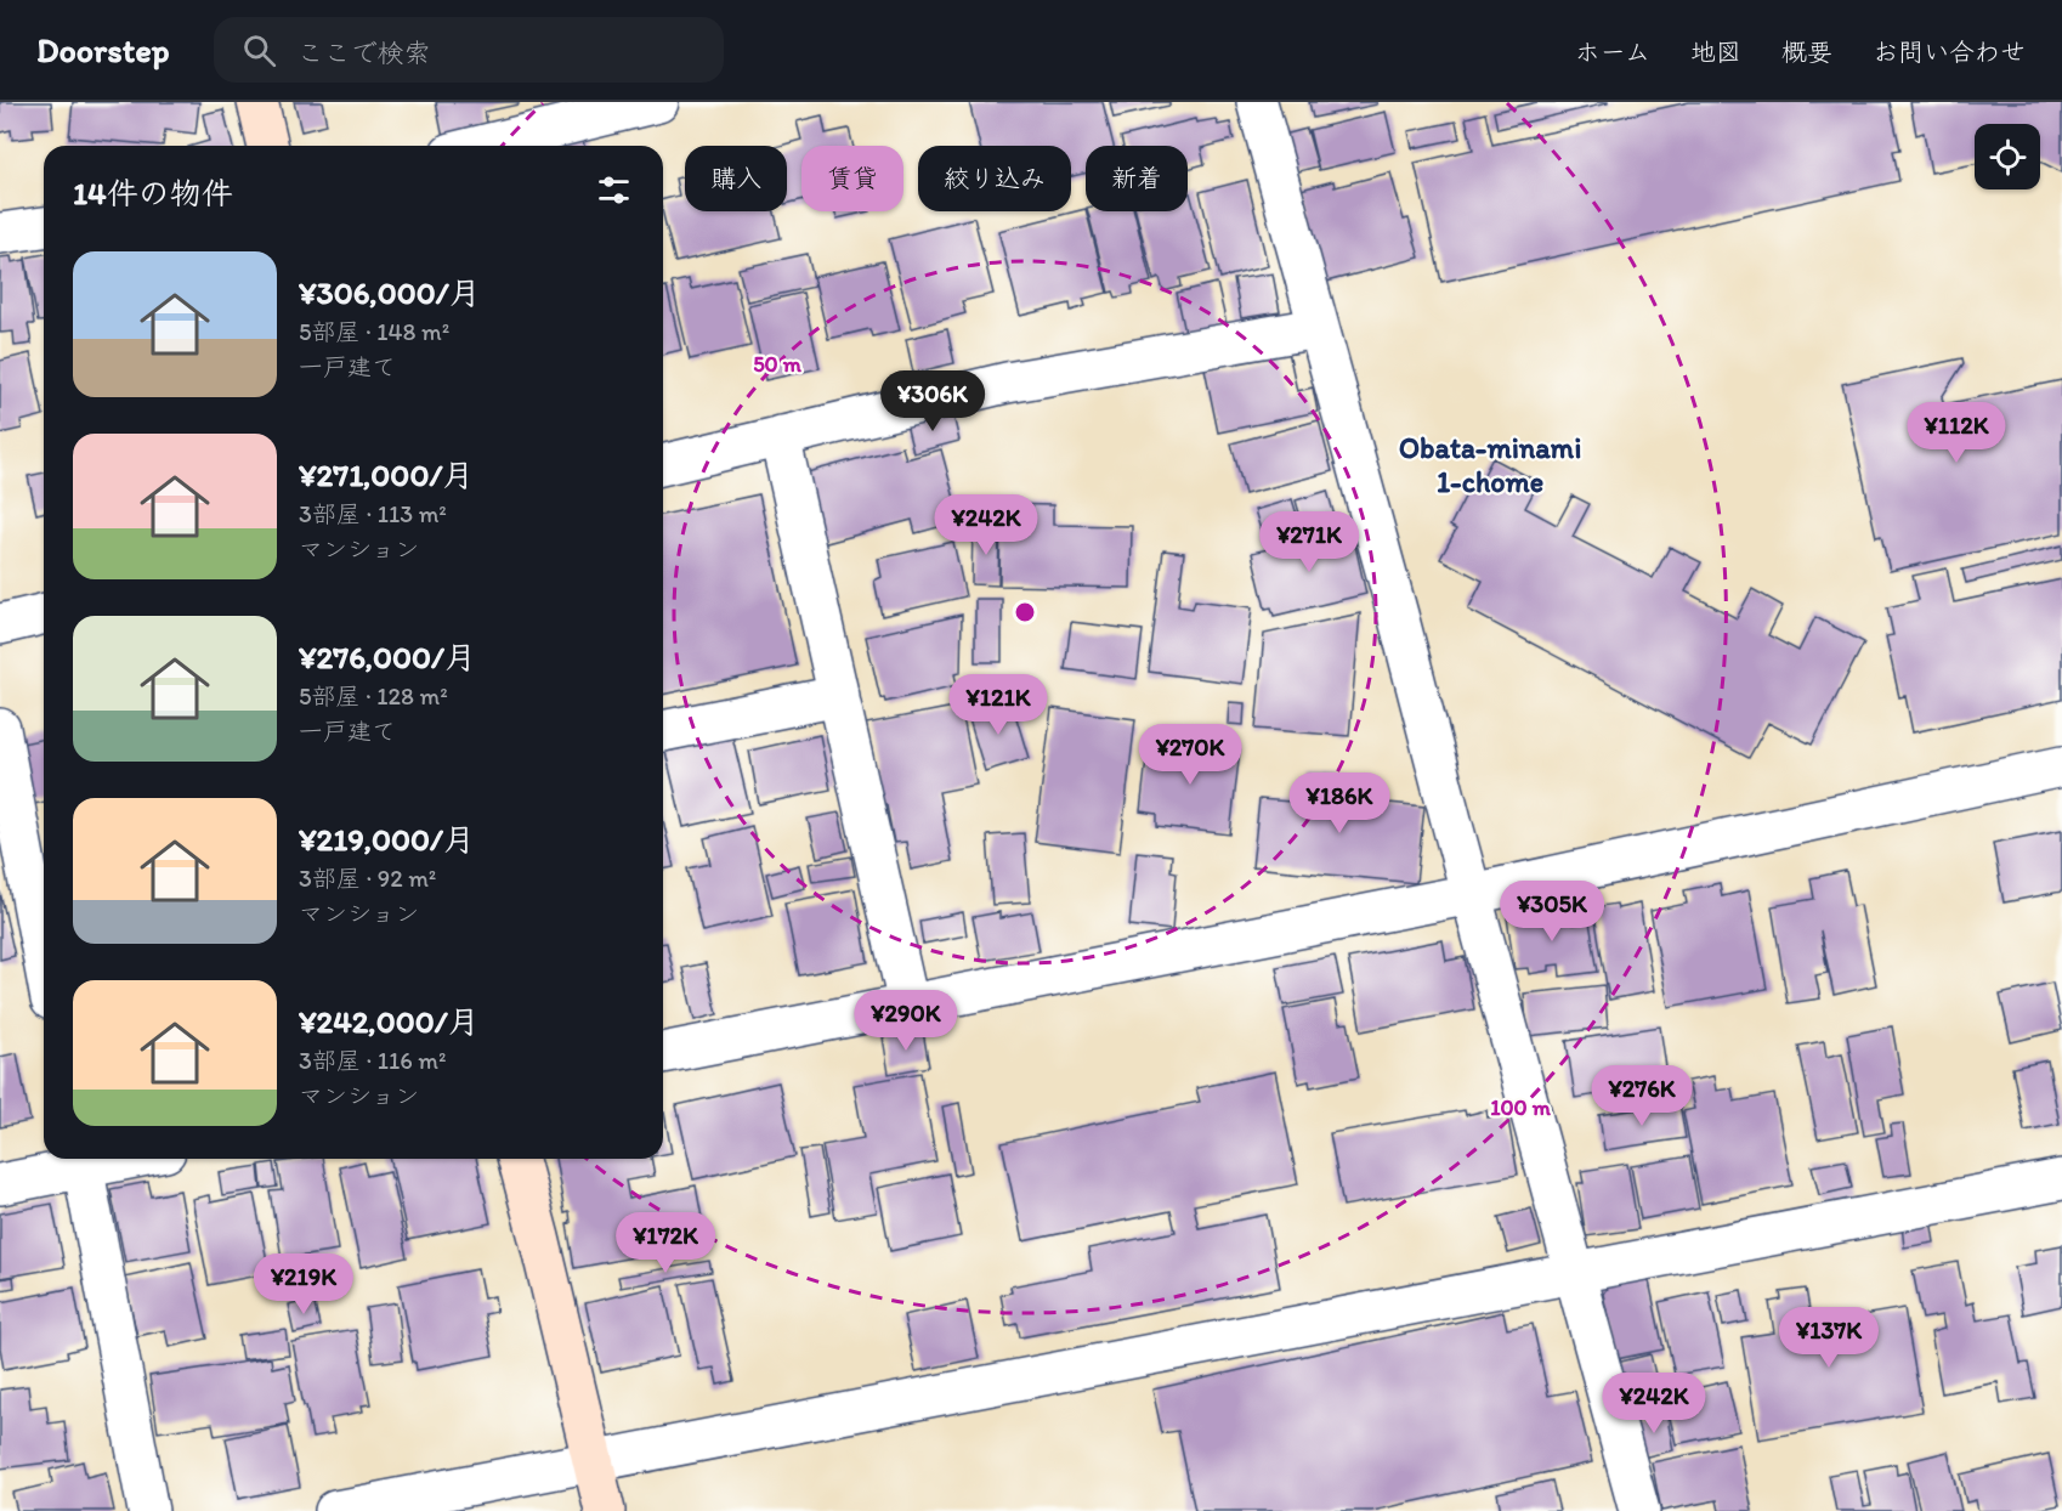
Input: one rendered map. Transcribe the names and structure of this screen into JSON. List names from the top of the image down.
{
  "districts": ["Obata-minami 1-chome"],
  "page": {
    "header": "Doorstep",
    "search": "ここで検索",
    "nav": [
      "ホーム",
      "地図",
      "概要",
      "お問い合わせ"
    ],
    "chip": [
      "購入",
      "賃貸",
      "絞り込み",
      "新着"
    ],
    "heading": "14件の物件",
    "list": [
      {
        "name": "¥306,000/月",
        "note": "5部屋 · 148 m² · 一戸建て"
      },
      {
        "name": "¥271,000/月",
        "note": "3部屋 · 113 m² · マンション"
      },
      {
        "name": "¥276,000/月",
        "note": "5部屋 · 128 m² · 一戸建て"
      },
      {
        "name": "¥219,000/月",
        "note": "3部屋 · 92 m² · マンション"
      },
      {
        "name": "¥242,000/月",
        "note": "3部屋 · 116 m² · マンション"
      }
    ],
    "price": [
      "¥306K",
      "¥112K",
      "¥242K",
      "¥271K",
      "¥121K",
      "¥270K",
      "¥186K",
      "¥305K",
      "¥290K",
      "¥276K",
      "¥172K",
      "¥219K",
      "¥137K",
      "¥242K"
    ]
  },
  "rings": ["50 m", "100 m"]
}
